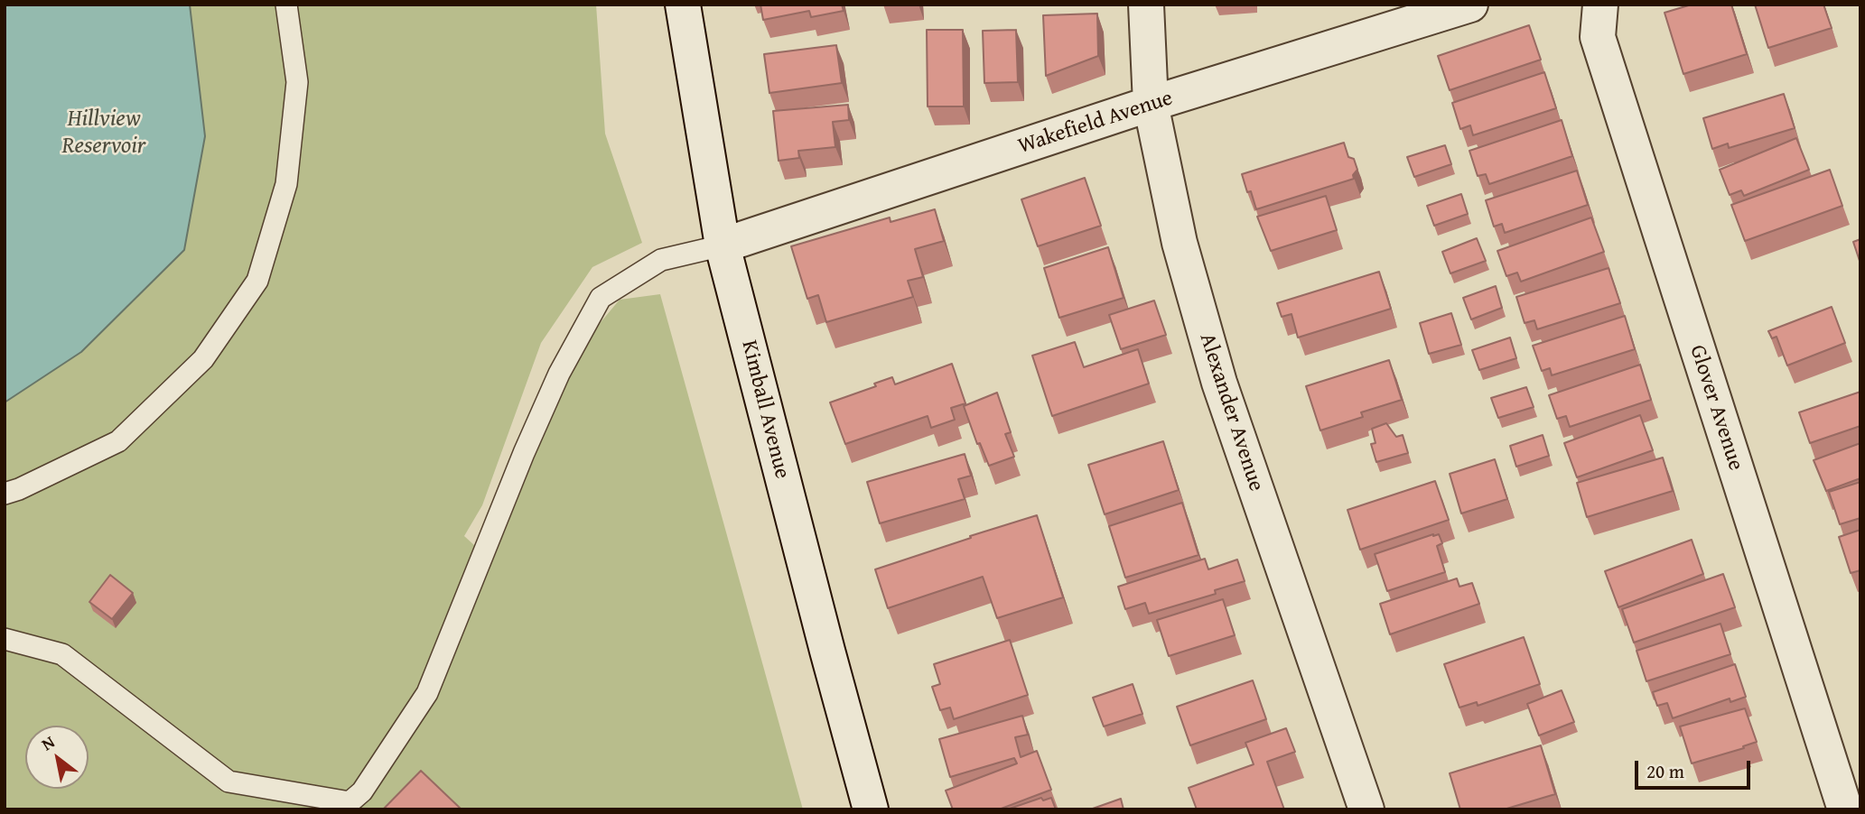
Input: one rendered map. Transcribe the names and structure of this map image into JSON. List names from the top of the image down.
{
  "streets": {
    "street": [
      "Wakefield Avenue",
      "Glover Avenue",
      "Kimball Avenue",
      "Alexander Avenue"
    ]
  },
  "crossings": [
    ["Wakefield Avenue", "Kimball Avenue"],
    ["Wakefield Avenue", "Alexander Avenue"]
  ],
  "water": ["Hillview Reservoir"],
  "scale_bar": "20 m",
  "north": "top left"
}
